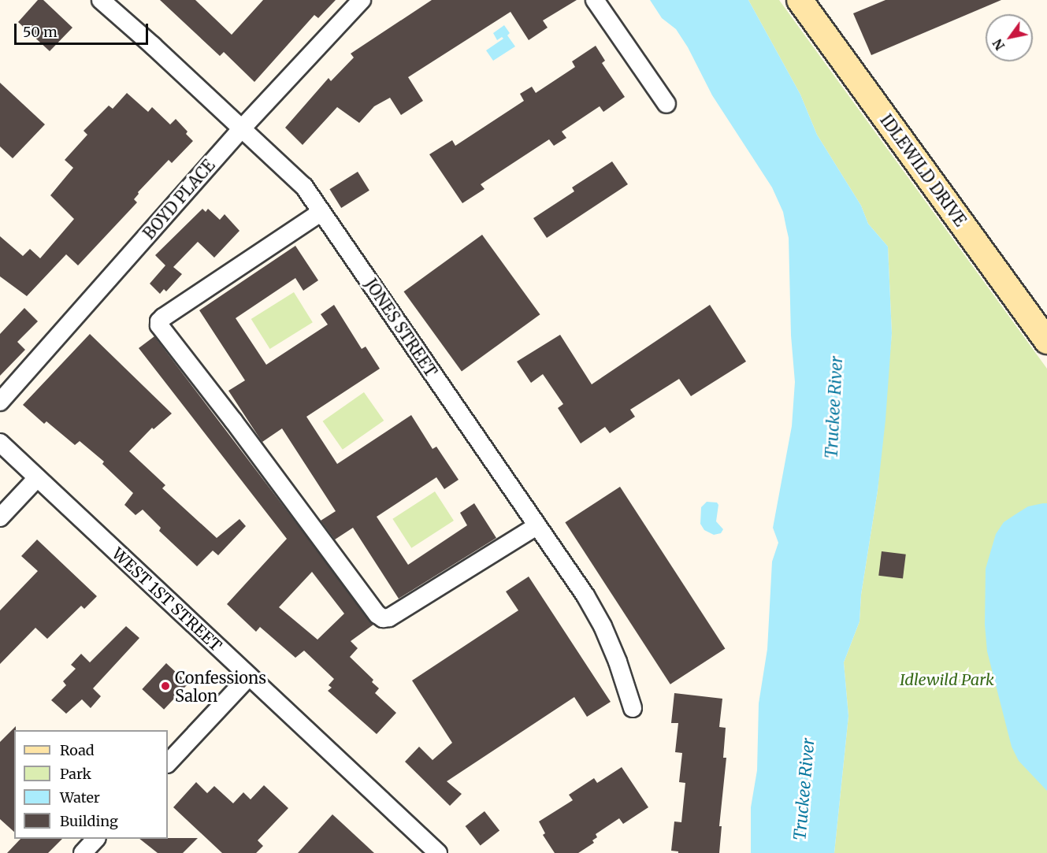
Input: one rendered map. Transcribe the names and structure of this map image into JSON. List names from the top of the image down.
{
  "streets": {
    "street": [
      "IDLEWILD DRIVE",
      "BOYD PLACE",
      "JONES STREET",
      "WEST 1ST STREET"
    ]
  },
  "crossings": [
    ["BOYD PLACE", "JONES STREET"]
  ],
  "water": ["Truckee River"],
  "parks": ["Idlewild Park"],
  "places": ["Confessions Salon"],
  "legend": [
    "Road",
    "Park",
    "Water",
    "Building"
  ],
  "scale_bar": "50 m",
  "north": "bottom left"
}
